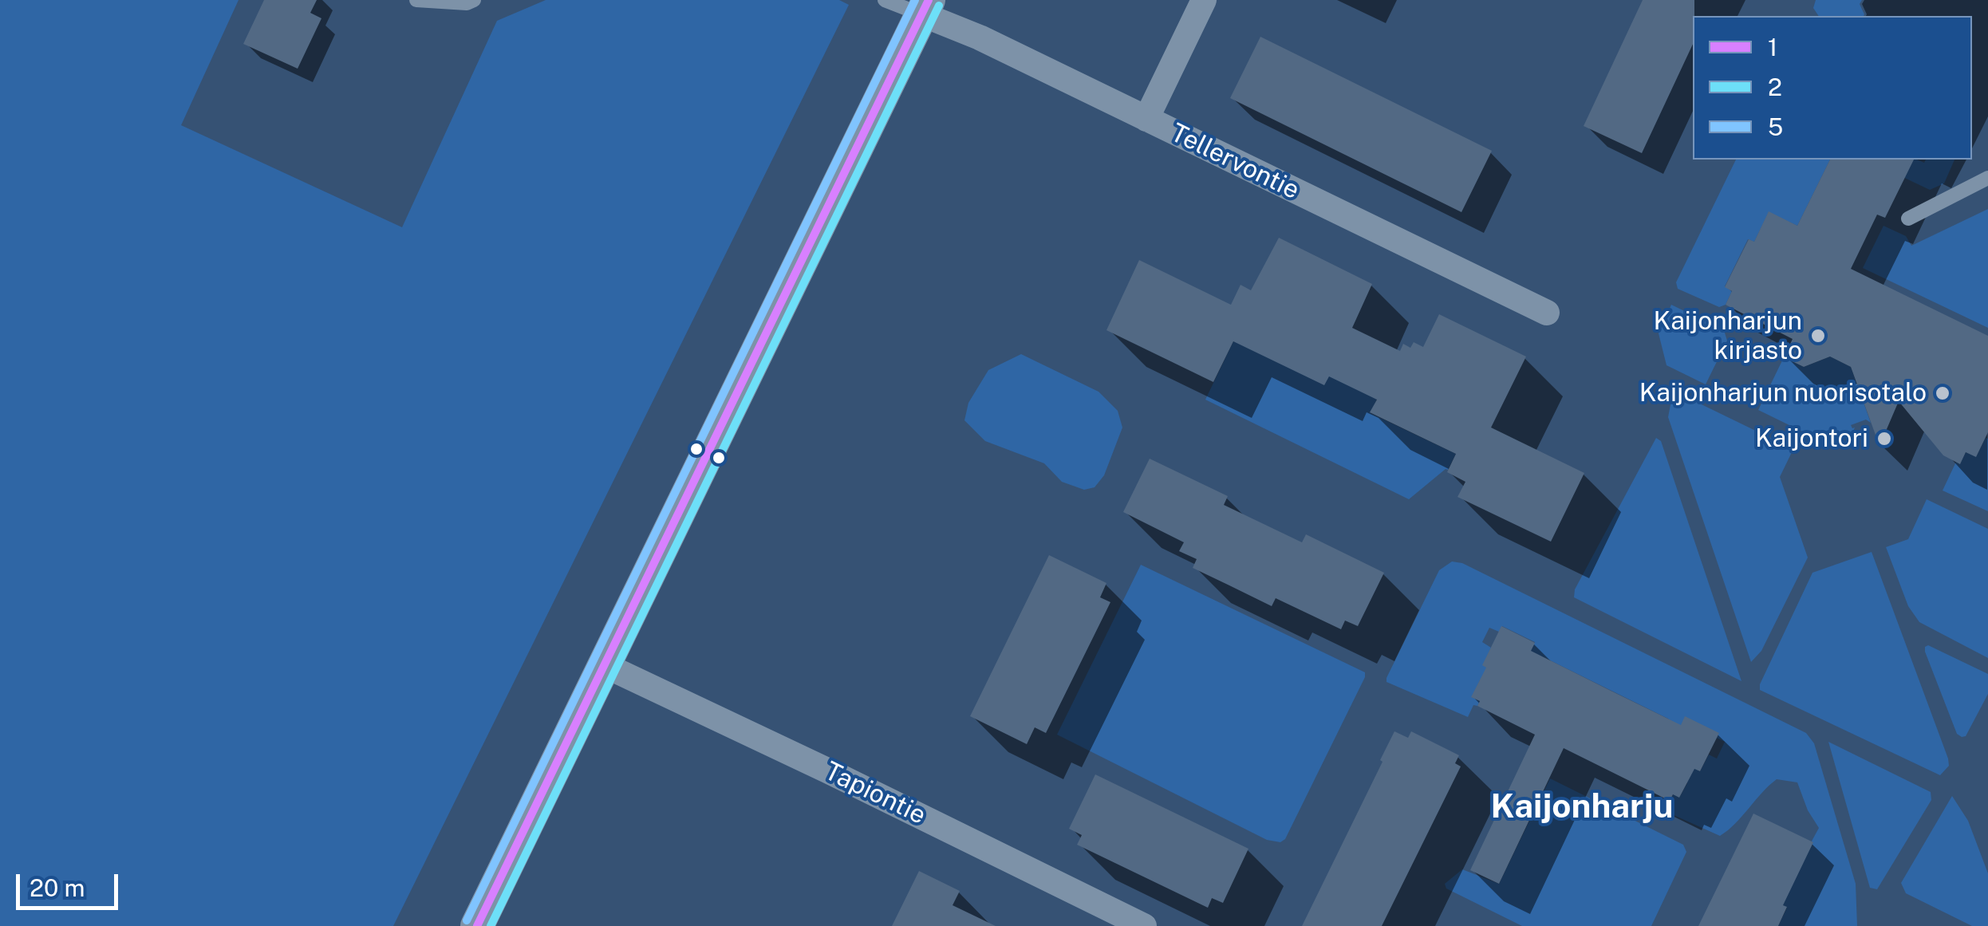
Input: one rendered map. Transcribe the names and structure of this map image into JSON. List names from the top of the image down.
{
  "streets": {
    "street": ["Tellervontie", "Tapiontie"]
  },
  "districts": ["Kaijonharju"],
  "places": ["Kaijonharjun kirjasto", "Kaijonharjun nuorisotalo", "Kaijontori"],
  "lines": ["transit line 1", "transit line 5", "transit line 2"],
  "legend": ["1", "2", "5"],
  "scale_bar": "20 m"
}
